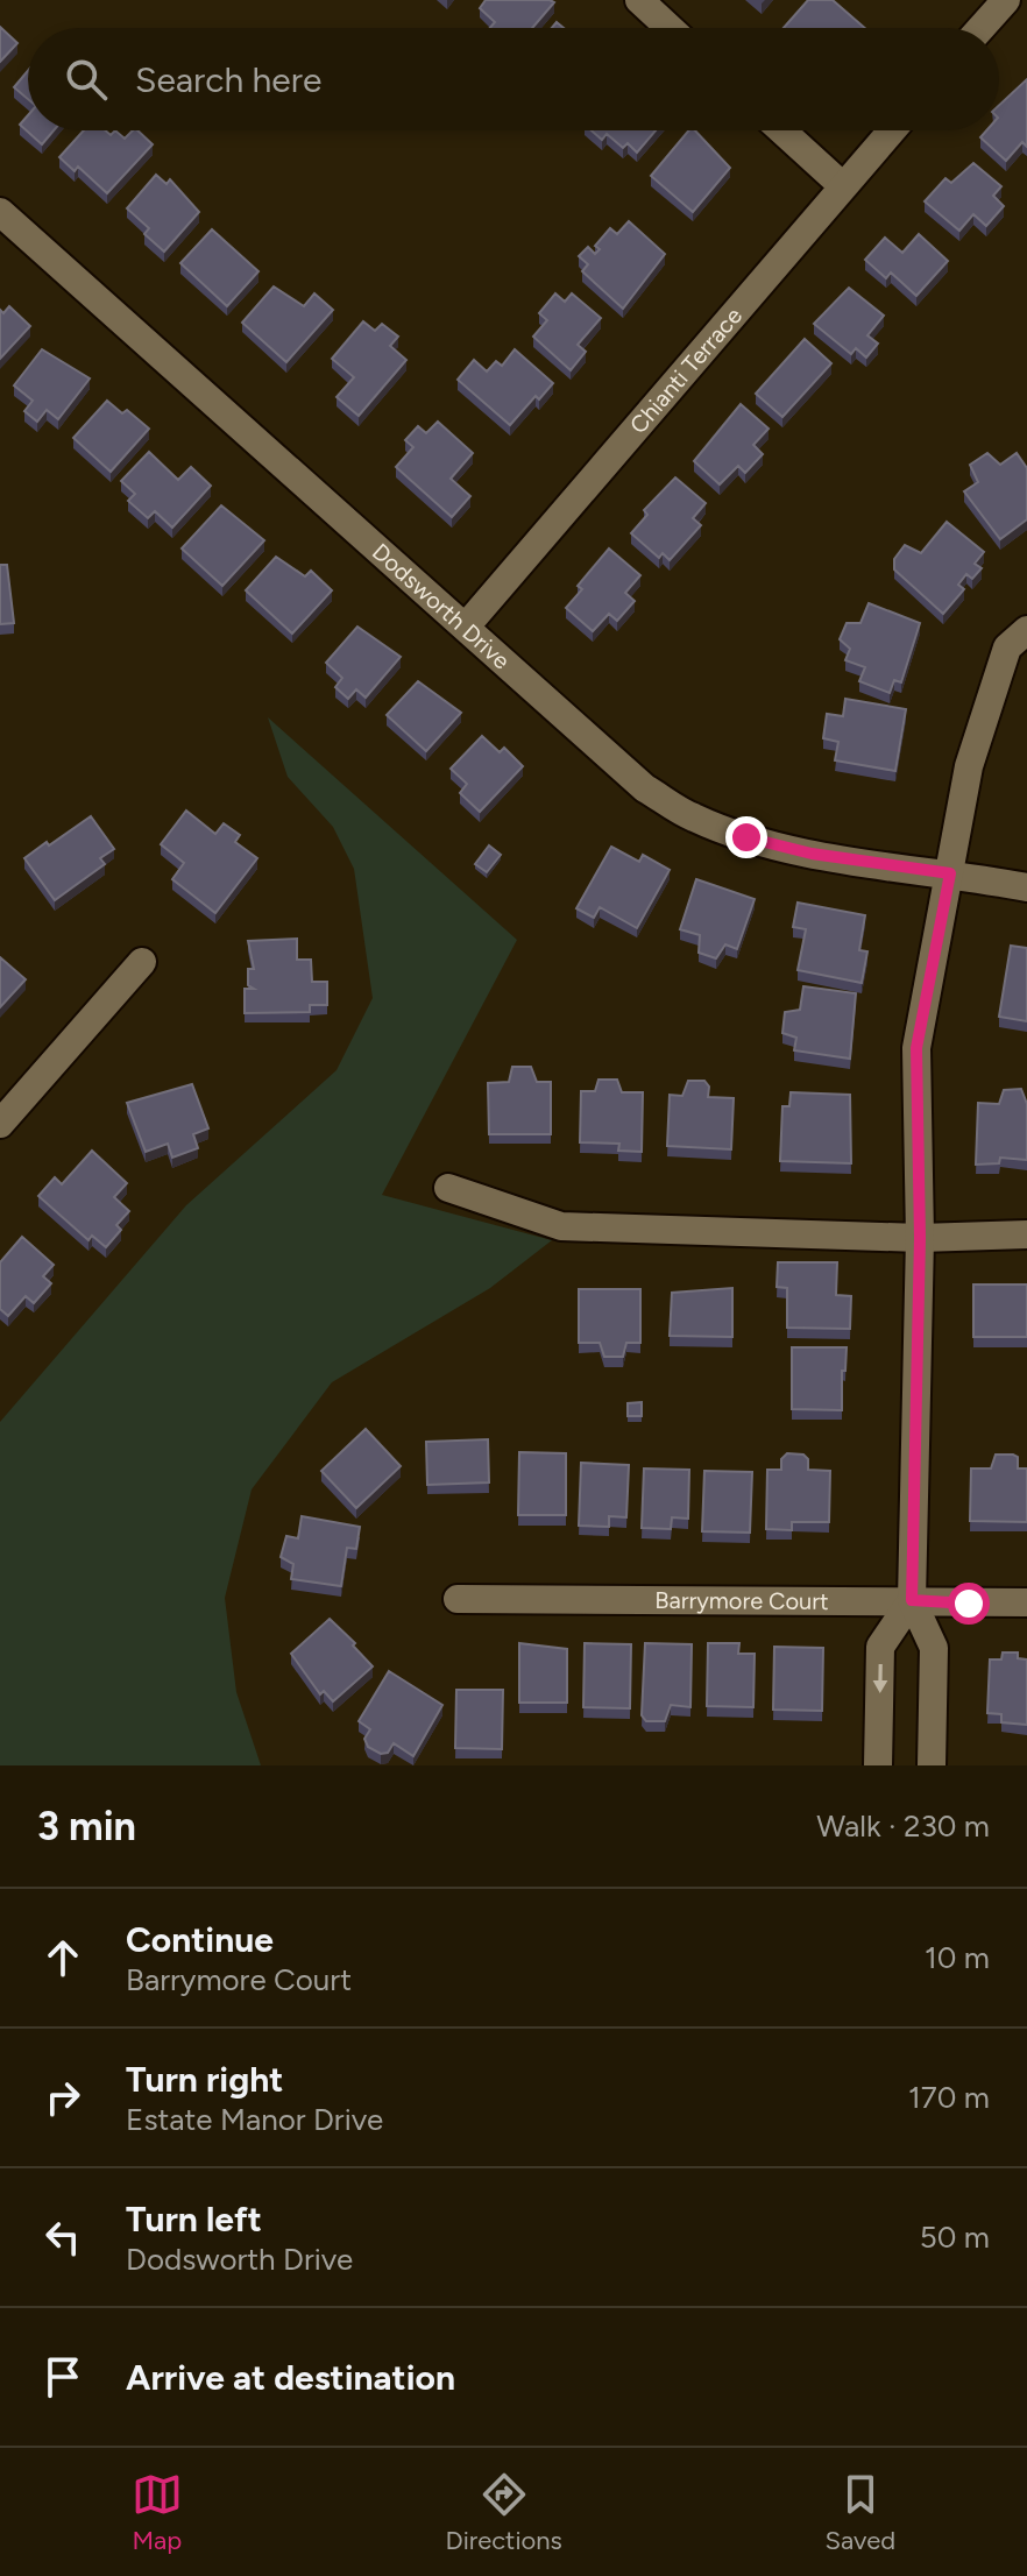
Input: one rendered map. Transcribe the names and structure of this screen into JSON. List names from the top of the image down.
{
  "streets": {
    "street": ["Chianti Terrace", "Dodsworth Drive", "Barrymore Court"]
  },
  "crossings": [
    ["Chianti Terrace", "Dodsworth Drive"]
  ],
  "page": {
    "search": "Search here",
    "heading": ["3 min", "Walk · 230 m"],
    "list": [
      ["Continue", "Barrymore Court", "10 m"],
      ["Turn right", "Estate Manor Drive", "170 m"],
      ["Turn left", "Dodsworth Drive", "50 m"],
      "Arrive at destination"
    ],
    "nav": ["Map", "Directions", "Saved"]
  }
}
